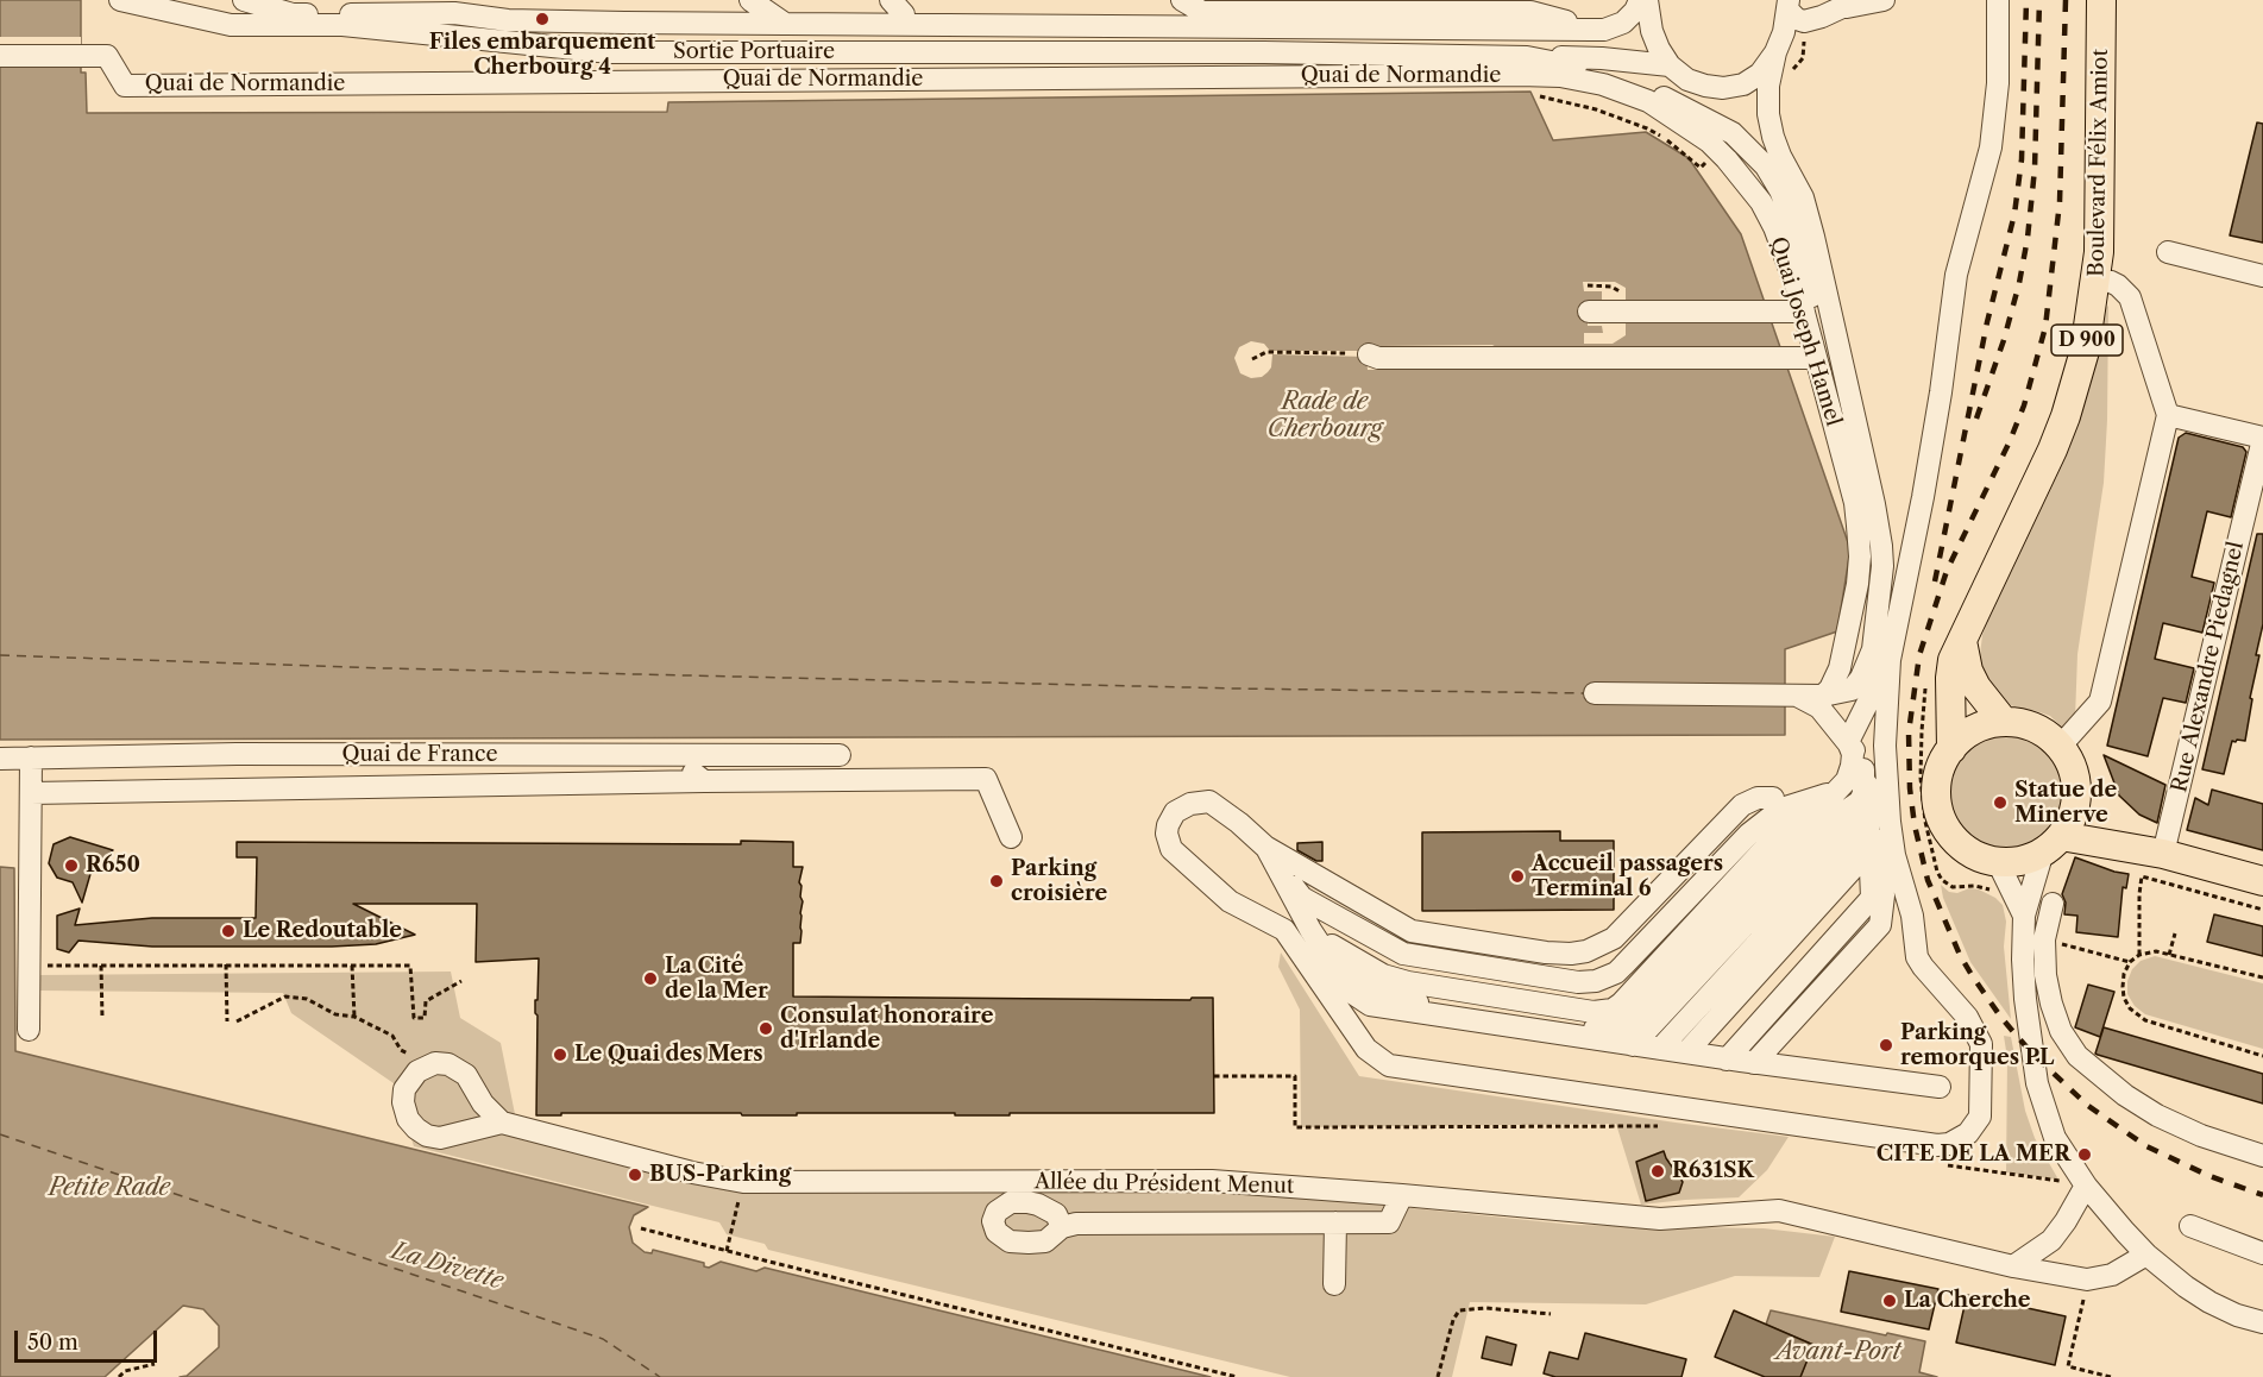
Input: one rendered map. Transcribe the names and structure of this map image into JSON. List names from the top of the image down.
{
  "streets": {
    "main road": ["Boulevard Félix Amiot", "D 900"],
    "street": [
      "Sortie Portuaire",
      "Quai de Normandie",
      "Quai Joseph Hamel",
      "Rue Alexandre Piedagnel",
      "Quai de France",
      "Allée du Président Menut"
    ]
  },
  "crossings": [
    ["Sortie Portuaire", "Quai de Normandie"],
    ["Sortie Portuaire", "Quai Joseph Hamel"],
    ["Quai de Normandie", "Quai Joseph Hamel"]
  ],
  "water": [
    "Rade de Cherbourg",
    "Petite Rade",
    "La Divette",
    "Avant-Port"
  ],
  "places": [
    "Files embarquement Cherbourg 4",
    "Statue de Minerve",
    "R650",
    "Accueil passagers Terminal 6",
    "Parking croisière",
    "Le Redoutable",
    "La Cité de la Mer",
    "Consulat honoraire d'Irlande",
    "Parking remorques PL",
    "Le Quai des Mers",
    "CITE DE LA MER",
    "R631SK",
    "BUS-Parking",
    "La Cherche"
  ],
  "scale_bar": "50 m"
}
